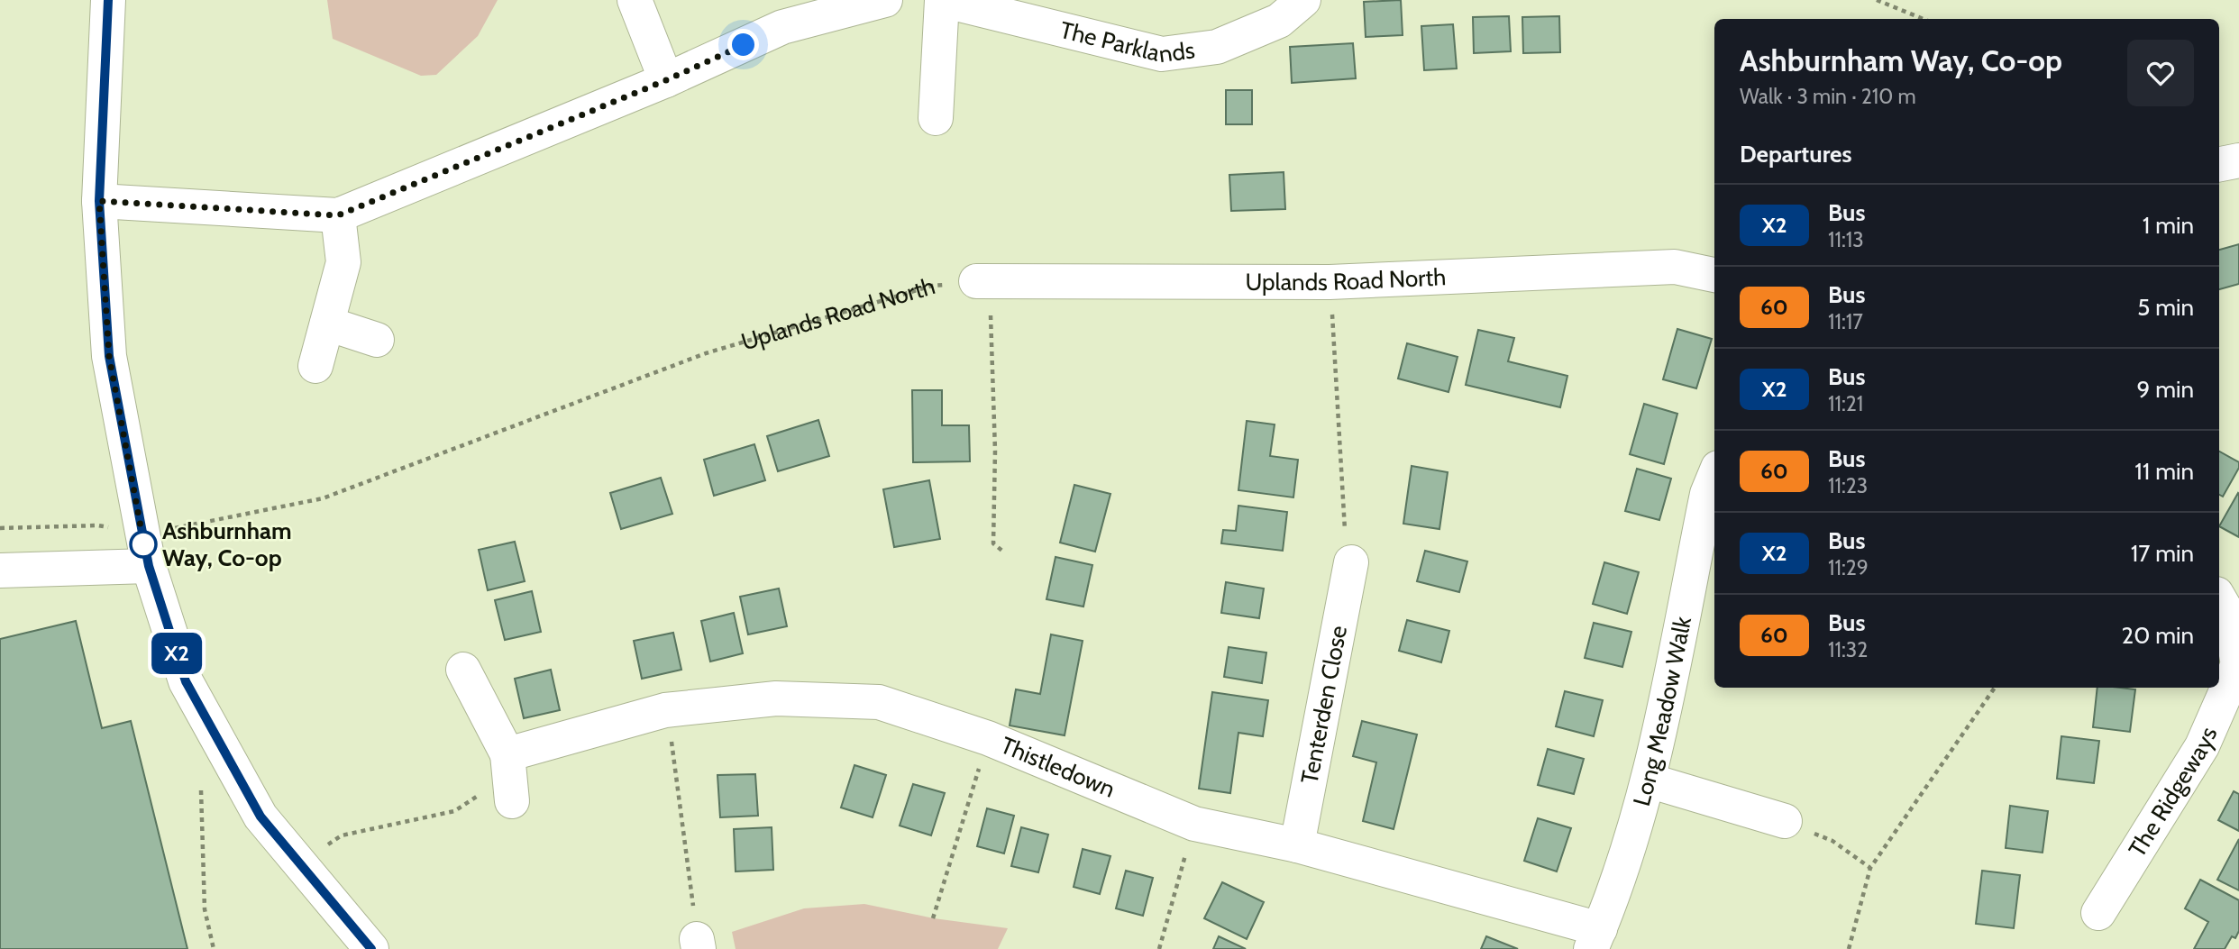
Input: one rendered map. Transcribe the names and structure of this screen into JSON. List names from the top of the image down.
{
  "streets": {
    "street": [
      "The Parklands",
      "Uplands Road North",
      "Tenterden Close",
      "Long Meadow Walk",
      "Thistledown",
      "The Ridgeways"
    ]
  },
  "crossings": [
    ["Tenterden Close", "Thistledown"],
    ["Long Meadow Walk", "Thistledown"]
  ],
  "places": ["Ashburnham Way, Co-op"],
  "lines": ["bus line X2"],
  "page": {
    "on_map": "X2",
    "heading": [
      ["Ashburnham Way, Co-op", "Walk · 3 min · 210 m"],
      "Departures"
    ],
    "list": [
      {
        "mark": "X2",
        "name": "Bus",
        "note": "11:13",
        "value": "1 min"
      },
      {
        "mark": "60",
        "name": "Bus",
        "note": "11:17",
        "value": "5 min"
      },
      {
        "mark": "X2",
        "name": "Bus",
        "note": "11:21",
        "value": "9 min"
      },
      {
        "mark": "60",
        "name": "Bus",
        "note": "11:23",
        "value": "11 min"
      },
      {
        "mark": "X2",
        "name": "Bus",
        "note": "11:29",
        "value": "17 min"
      },
      {
        "mark": "60",
        "name": "Bus",
        "note": "11:32",
        "value": "20 min"
      }
    ]
  }
}
